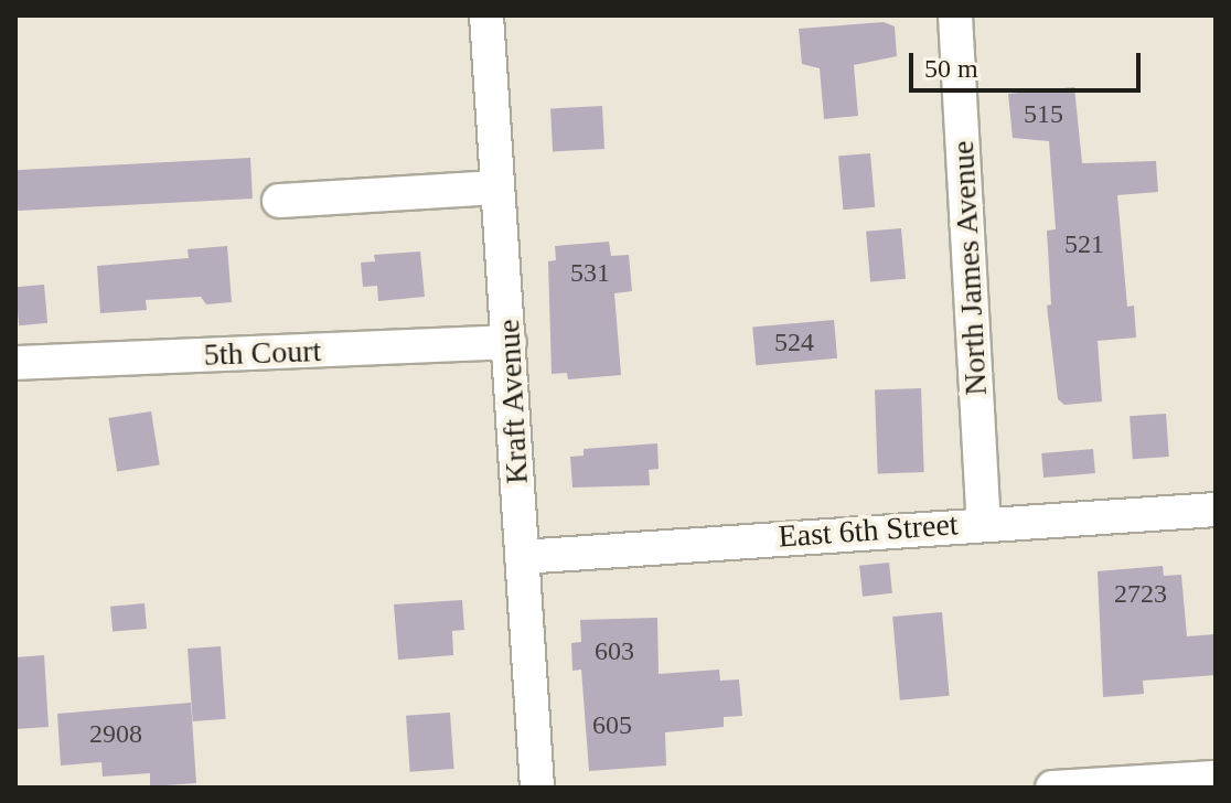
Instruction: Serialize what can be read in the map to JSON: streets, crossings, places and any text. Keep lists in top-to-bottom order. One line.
{"streets":{"street":["North James Avenue","5th Court","Kraft Avenue","East 6th Street"]},"crossings":[["North James Avenue","East 6th Street"],["5th Court","Kraft Avenue"],["Kraft Avenue","East 6th Street"]],"house_numbers":["515","521","531","524","2723","603","605","2908"],"scale_bar":"50 m"}
